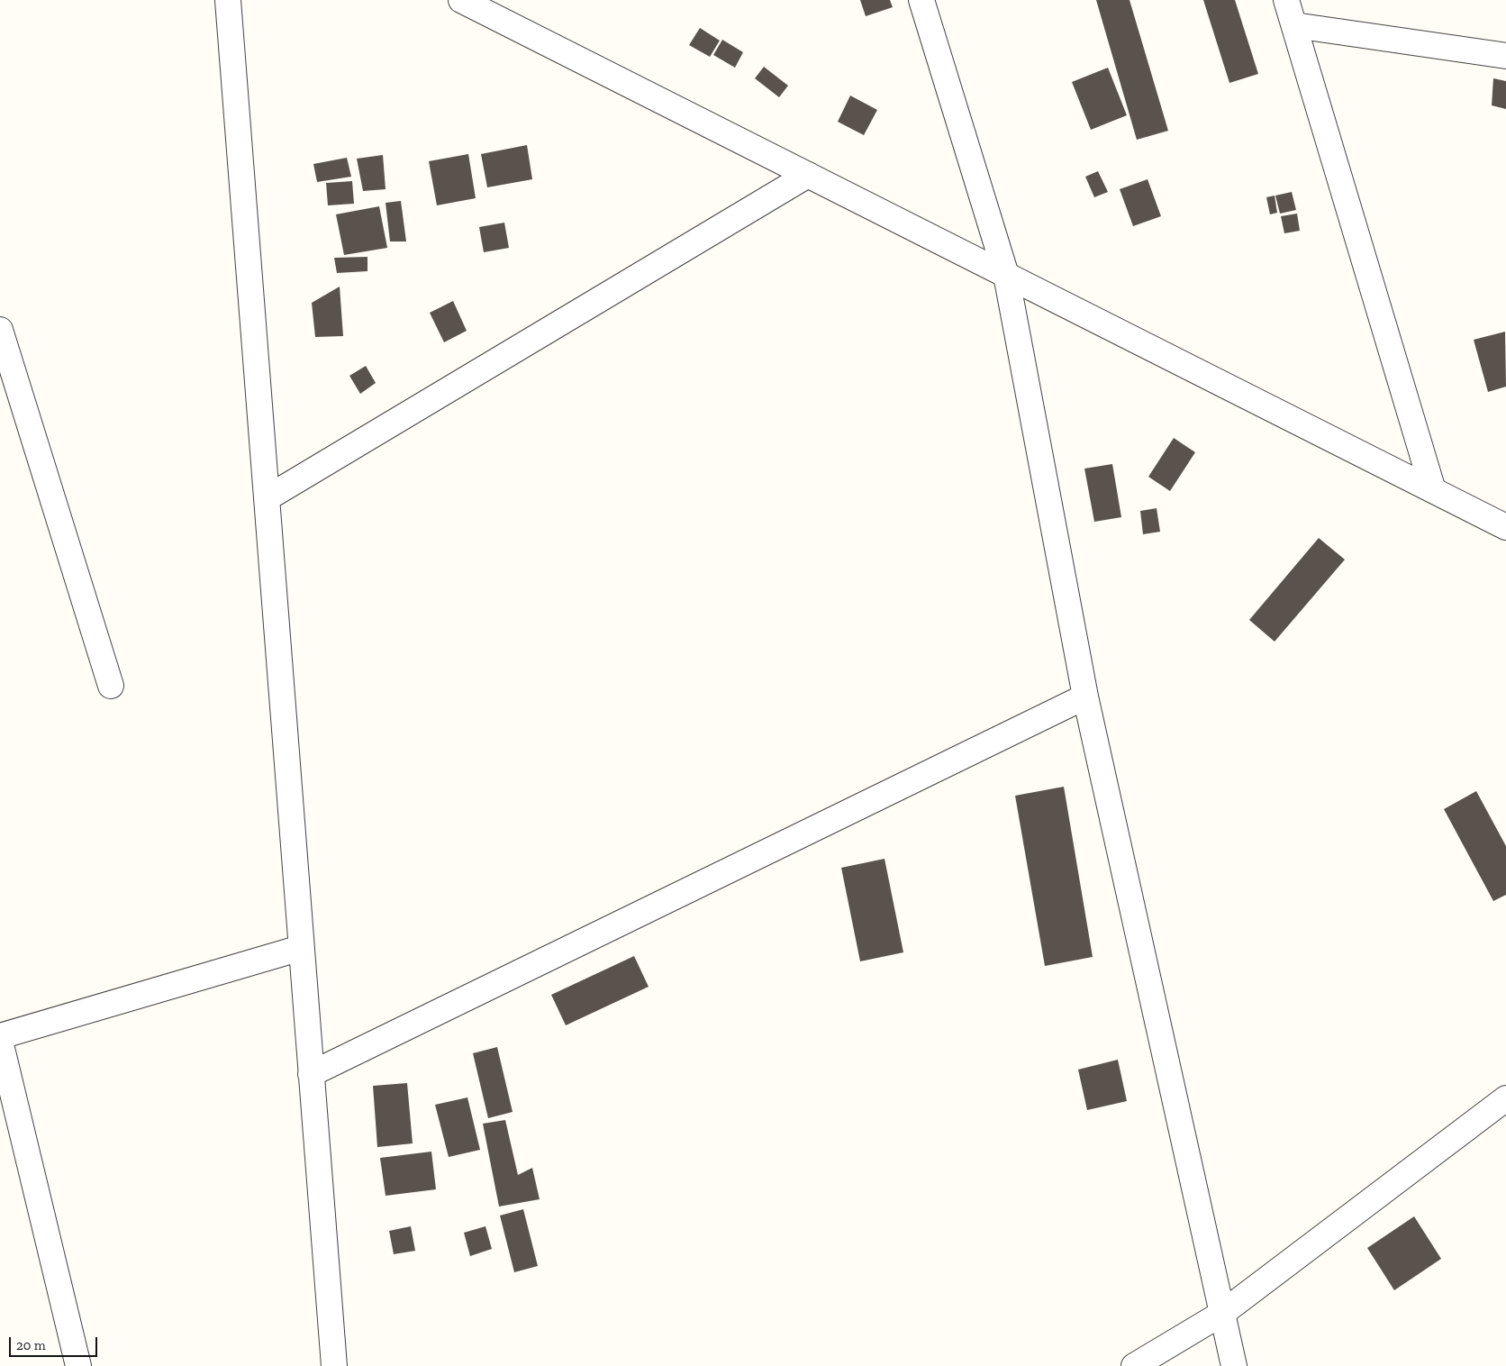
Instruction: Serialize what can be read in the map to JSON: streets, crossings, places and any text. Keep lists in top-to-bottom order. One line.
{"scale_bar":"20 m"}
